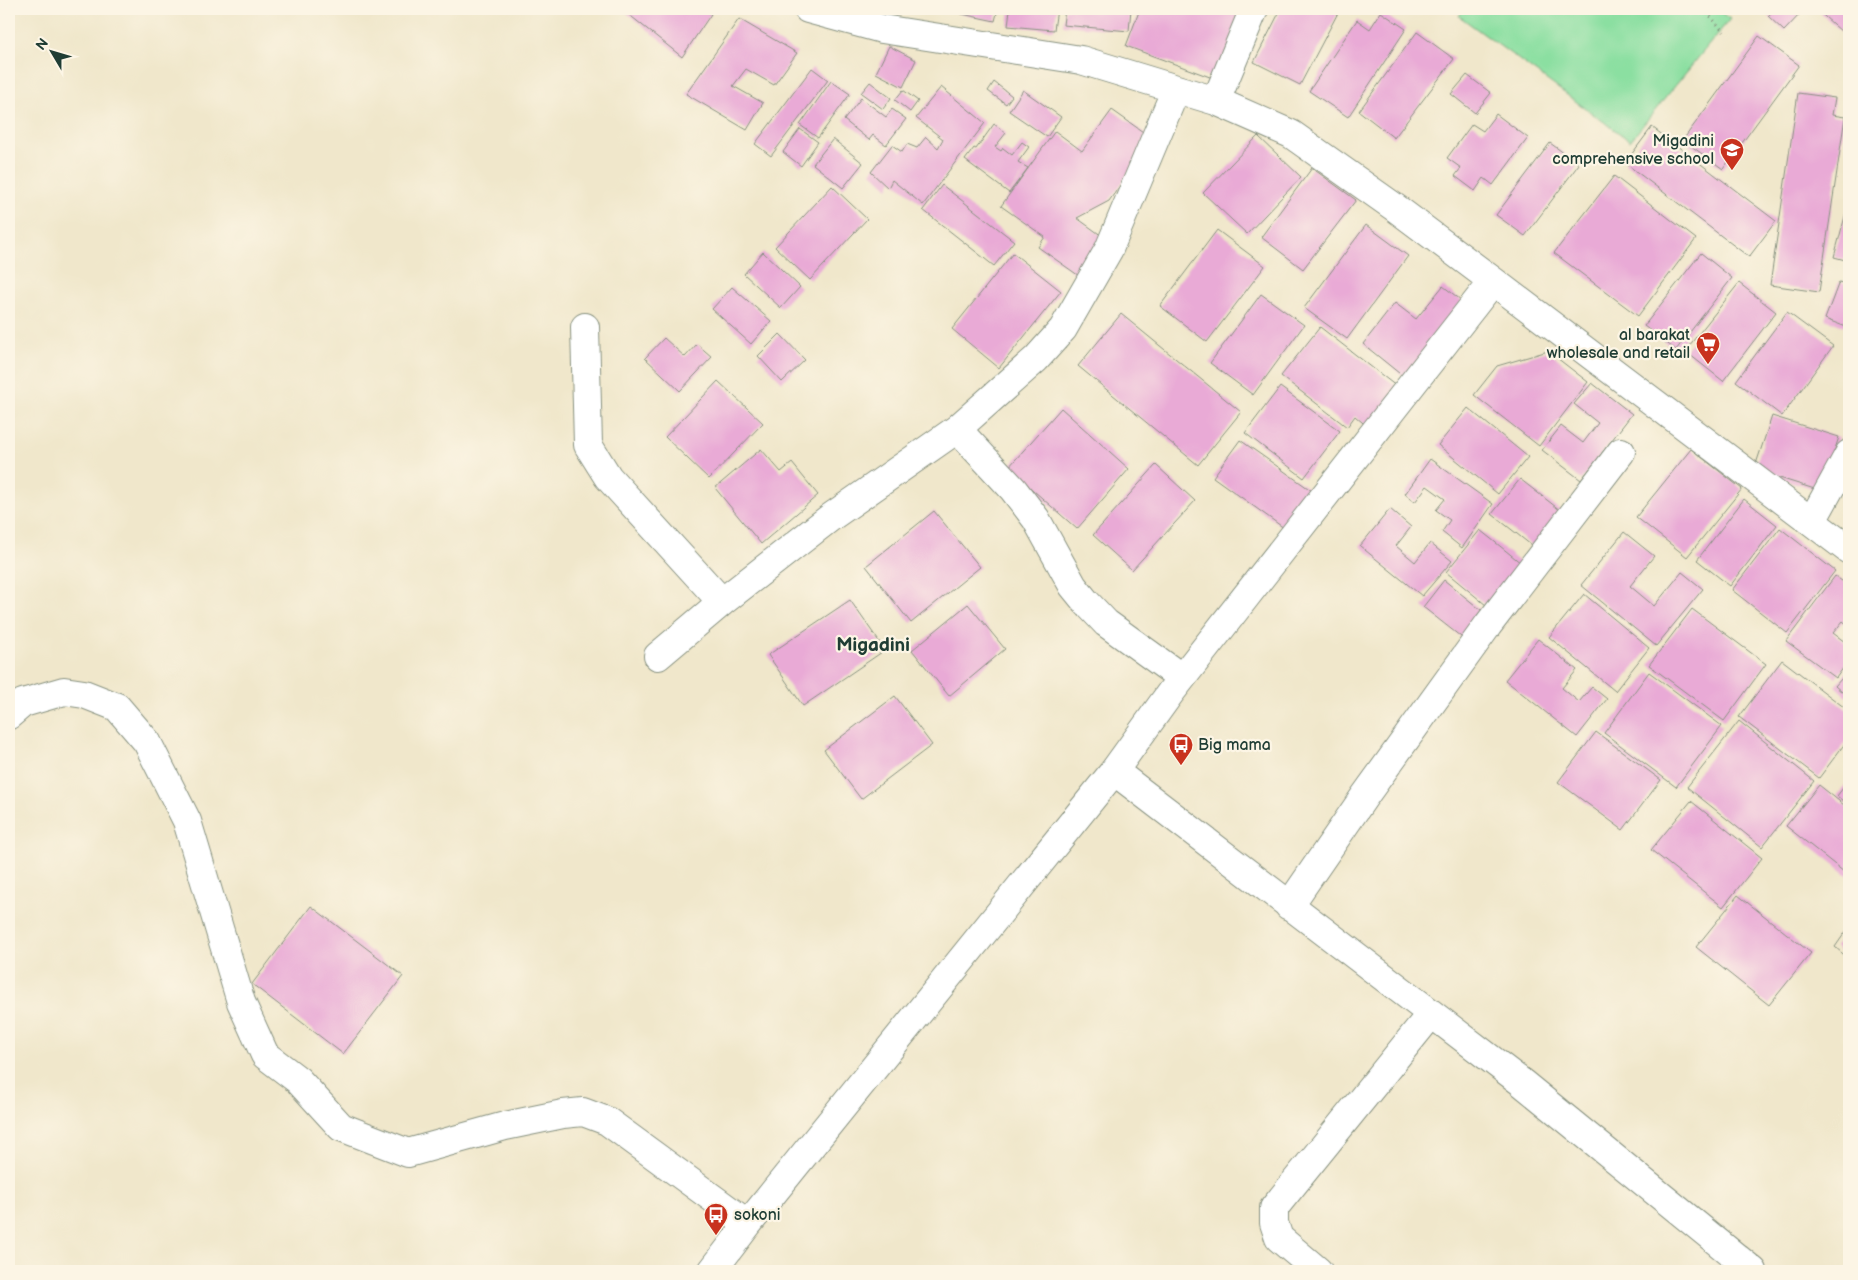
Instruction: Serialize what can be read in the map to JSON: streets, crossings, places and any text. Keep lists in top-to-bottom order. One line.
{"districts":["Migadini"],"places":{"school or university":["Migadini comprehensive school"],"supermarket":["al barakat wholesale and retail"],"bus stop":["Big mama","sokoni"]},"north":"top left"}
